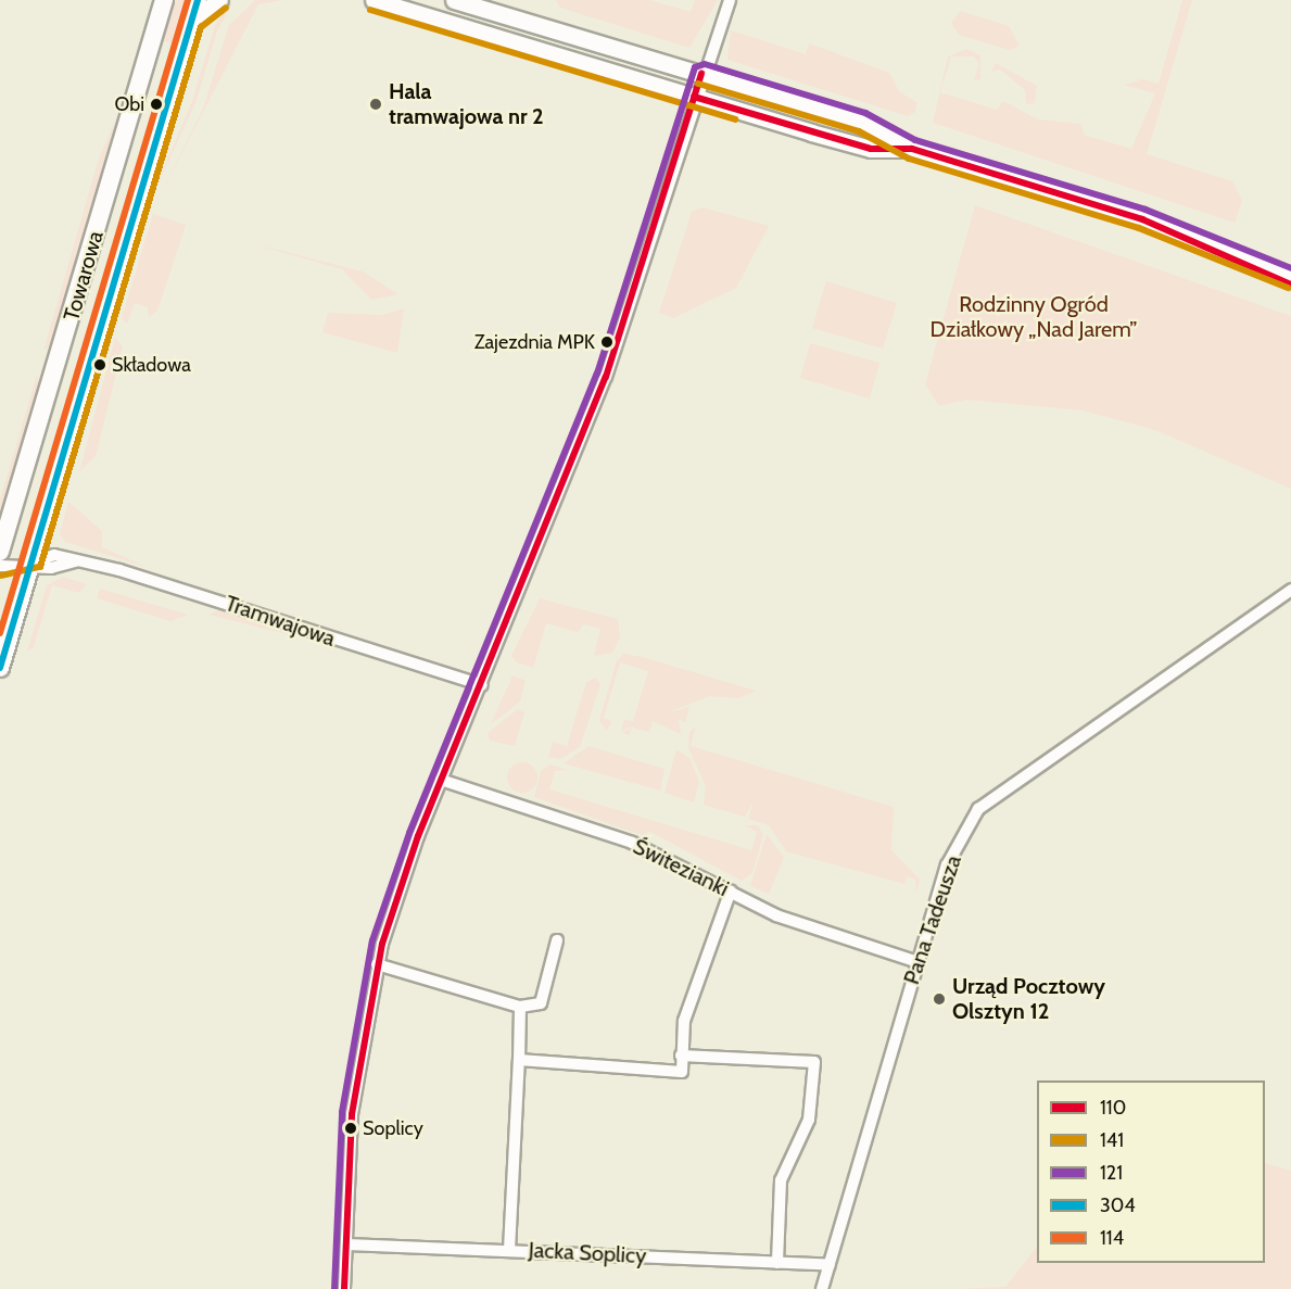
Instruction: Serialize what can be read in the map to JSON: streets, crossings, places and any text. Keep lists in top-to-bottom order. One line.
{"streets":{"main road":["Towarowa"],"street":["Tramwajowa","Świtezianki","Pana Tadeusza","Jacka Soplicy"]},"crossings":[["Towarowa","Tramwajowa"],["Świtezianki","Pana Tadeusza"],["Pana Tadeusza","Jacka Soplicy"]],"parks":["Rodzinny Ogród Działkowy „Nad Jarem”"],"places":["Obi","Hala tramwajowa nr 2","Zajezdnia MPK","Składowa","Urząd Pocztowy Olsztyn 12","Soplicy"],"lines":["transit line 304","transit line 114","transit line 141","transit line 121","transit line 110"],"legend":["110","141","121","304","114"]}
